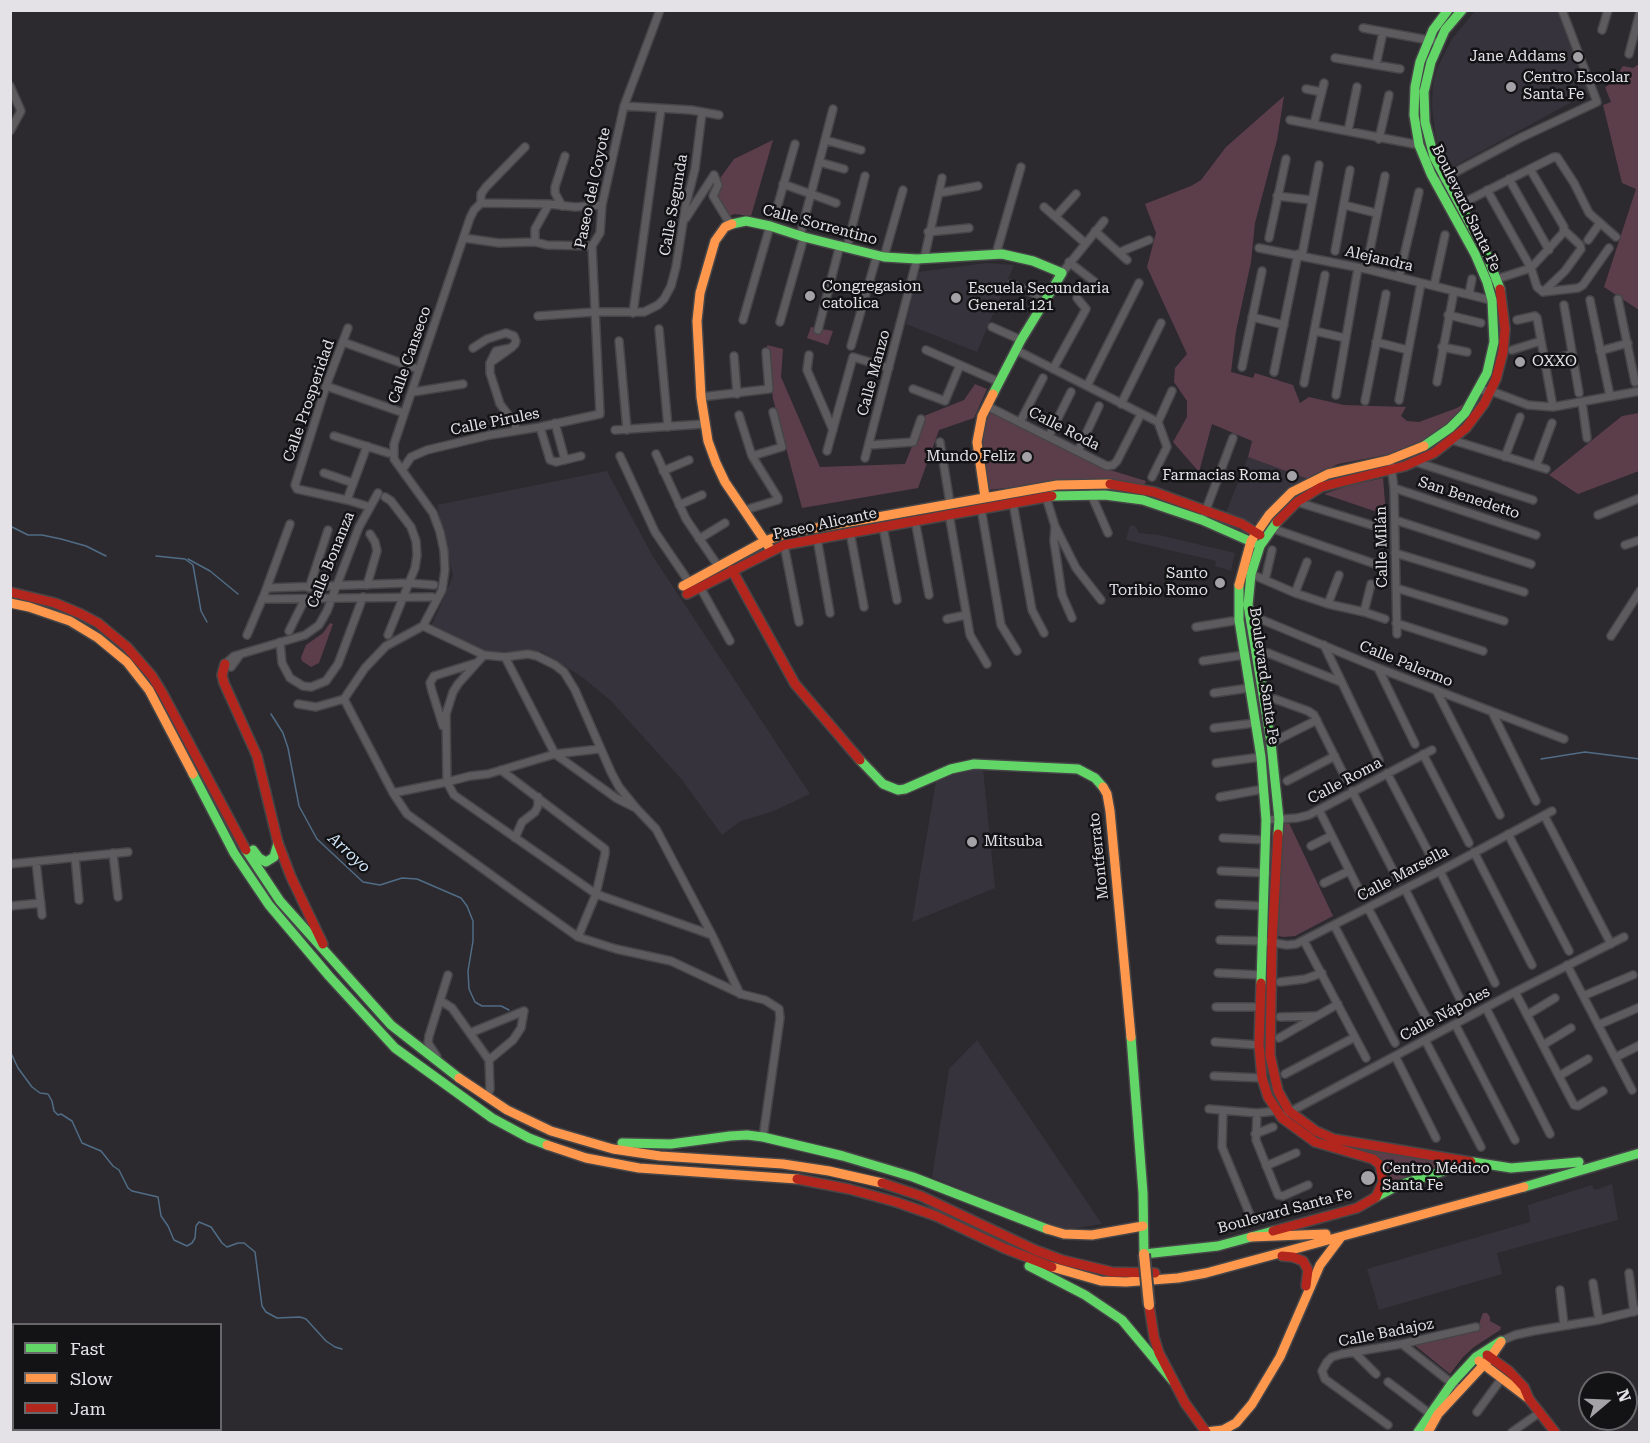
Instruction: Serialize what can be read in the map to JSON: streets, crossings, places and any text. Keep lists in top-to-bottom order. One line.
{"streets":{"main road":["Boulevard Santa Fe","Calle Sorrentino","Paseo Alicante","Calle Bonanza","Montferrato"],"street":["Paseo del Coyote","Calle Segunda","Alejandra","Calle Canseco","Calle Manzo","Calle Prosperidad","Calle Pirules","Calle Roda","San Benedetto","Calle Milán","Calle Palermo","Calle Roma","Calle Marsella","Calle Nápoles","Calle Badajoz"]},"crossings":[["Paseo del Coyote","Calle Pirules"],["Boulevard Santa Fe","Alejandra"],["Boulevard Santa Fe","Paseo Alicante"],["Boulevard Santa Fe","Calle Milán"],["Boulevard Santa Fe","Calle Palermo"],["Boulevard Santa Fe","Calle Roma"],["Boulevard Santa Fe","Montferrato"],["Boulevard Santa Fe","Calle Marsella"],["Boulevard Santa Fe","Calle Nápoles"],["Calle Sorrentino","Calle Manzo"],["Calle Canseco","Calle Pirules"],["San Benedetto","Calle Milán"],["Paseo Alicante","Montferrato"],["Calle Marsella","Calle Nápoles"]],"water":["Arroyo"],"places":["Jane Addams","Centro Escolar Santa Fe","Congregasion catolica","Escuela Secundaria General 121","OXXO","Mundo Feliz","Farmacias Roma","Santo Toribio Romo","Mitsuba","Centro Médico Santa Fe"],"legend":["Fast","Slow","Jam"],"north":"right"}
